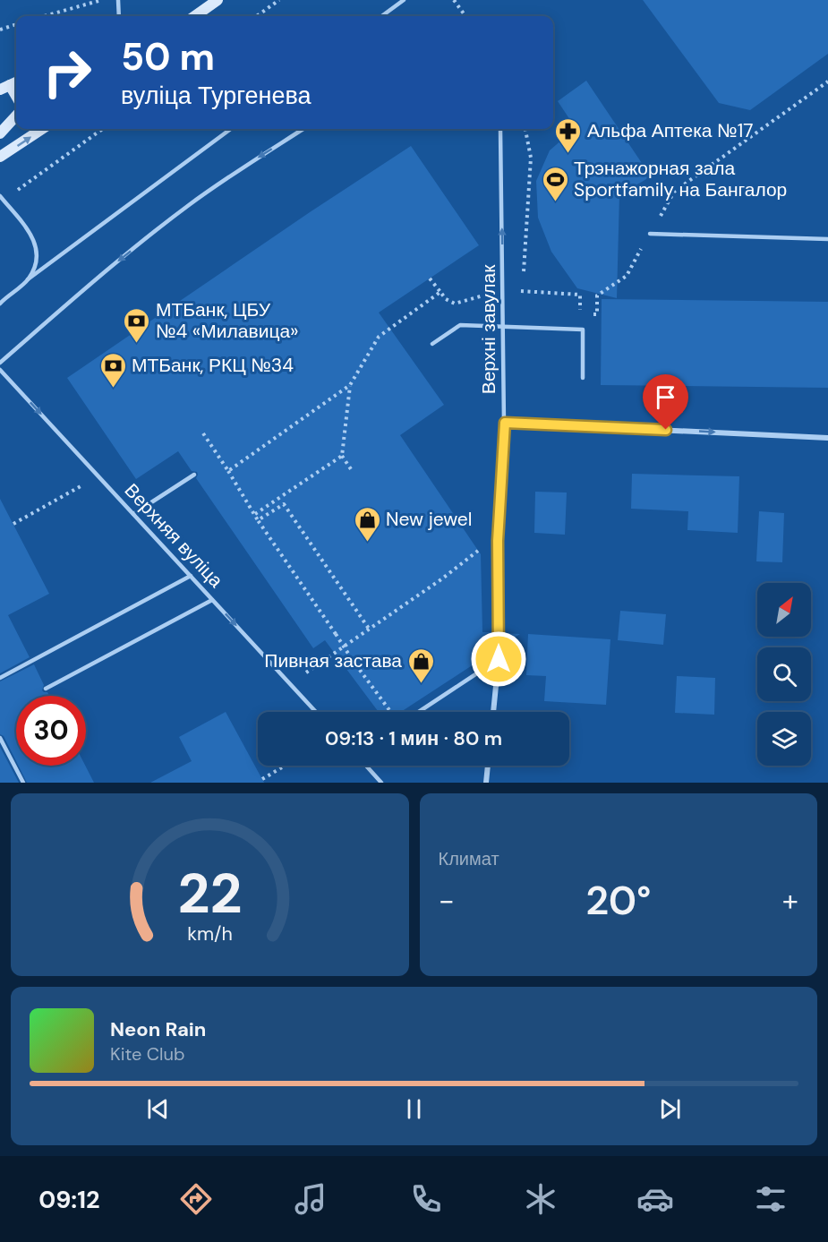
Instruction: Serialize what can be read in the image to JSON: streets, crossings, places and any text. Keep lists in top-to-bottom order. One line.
{"streets":{"street":["Верхні завулак"],"lane":["Верхняя вуліца"]},"one_way":["Верхняя вуліца"],"places":{"pharmacy":["Альфа Аптека №17"],"sports":["Трэнажорная зала Sportfamily на Бангалор"],"bank":["МТБанк, ЦБУ №4 «Милавица»","МТБанк, РКЦ №34"],"shop":["New jewel","Пивная застава"]},"north":"top right","page":{"turn":["50 m","вуліца Тургенева"],"limit":"30","trip":"09:13 · 1 мин · 80 m","tile":"Климат","heat":["−","20°","+"],"song":["Neon Rain","Kite Club"],"tabs":"09:12","gauge":["22","km/h"]}}
